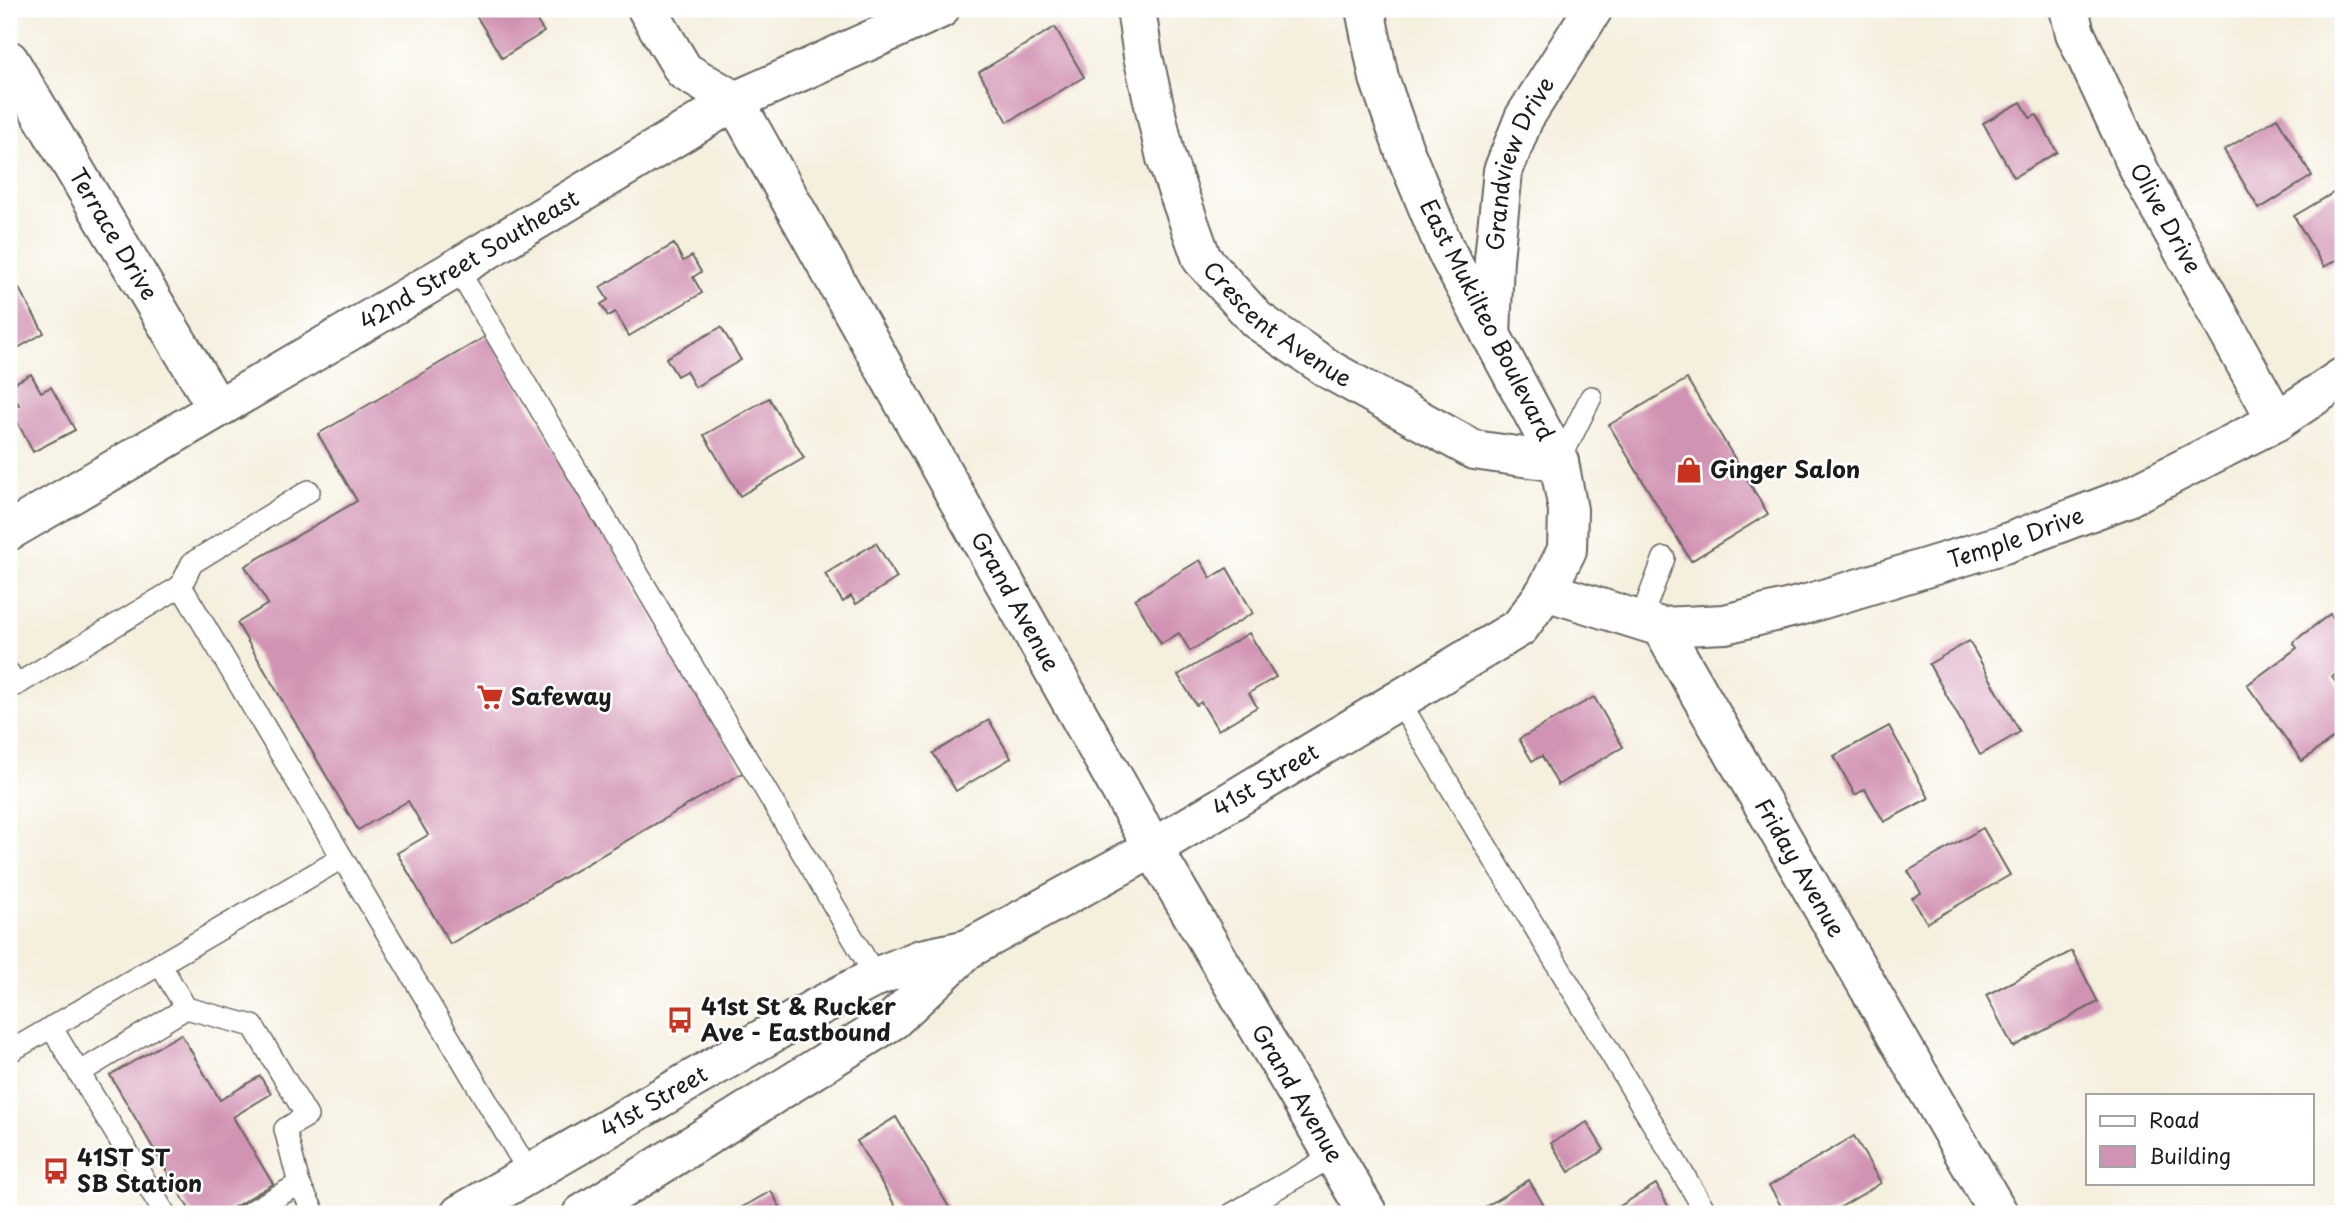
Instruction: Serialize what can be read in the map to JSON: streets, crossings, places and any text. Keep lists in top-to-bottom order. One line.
{"streets":{"street":["Grandview Drive","Olive Drive","Terrace Drive","42nd Street Southeast","East Mukilteo Boulevard","Crescent Avenue","Temple Drive","Grand Avenue","41st Street","Friday Avenue"]},"crossings":[["Grandview Drive","East Mukilteo Boulevard"],["Olive Drive","Temple Drive"],["Terrace Drive","42nd Street Southeast"],["42nd Street Southeast","Grand Avenue"],["East Mukilteo Boulevard","Crescent Avenue"],["East Mukilteo Boulevard","41st Street"],["Temple Drive","Friday Avenue"],["Grand Avenue","41st Street"]],"places":{"shop":["Ginger Salon"],"supermarket":["Safeway"],"bus stop":["41st St & Rucker Ave - Eastbound","41ST ST SB Station"]},"legend":["Road","Building"]}
